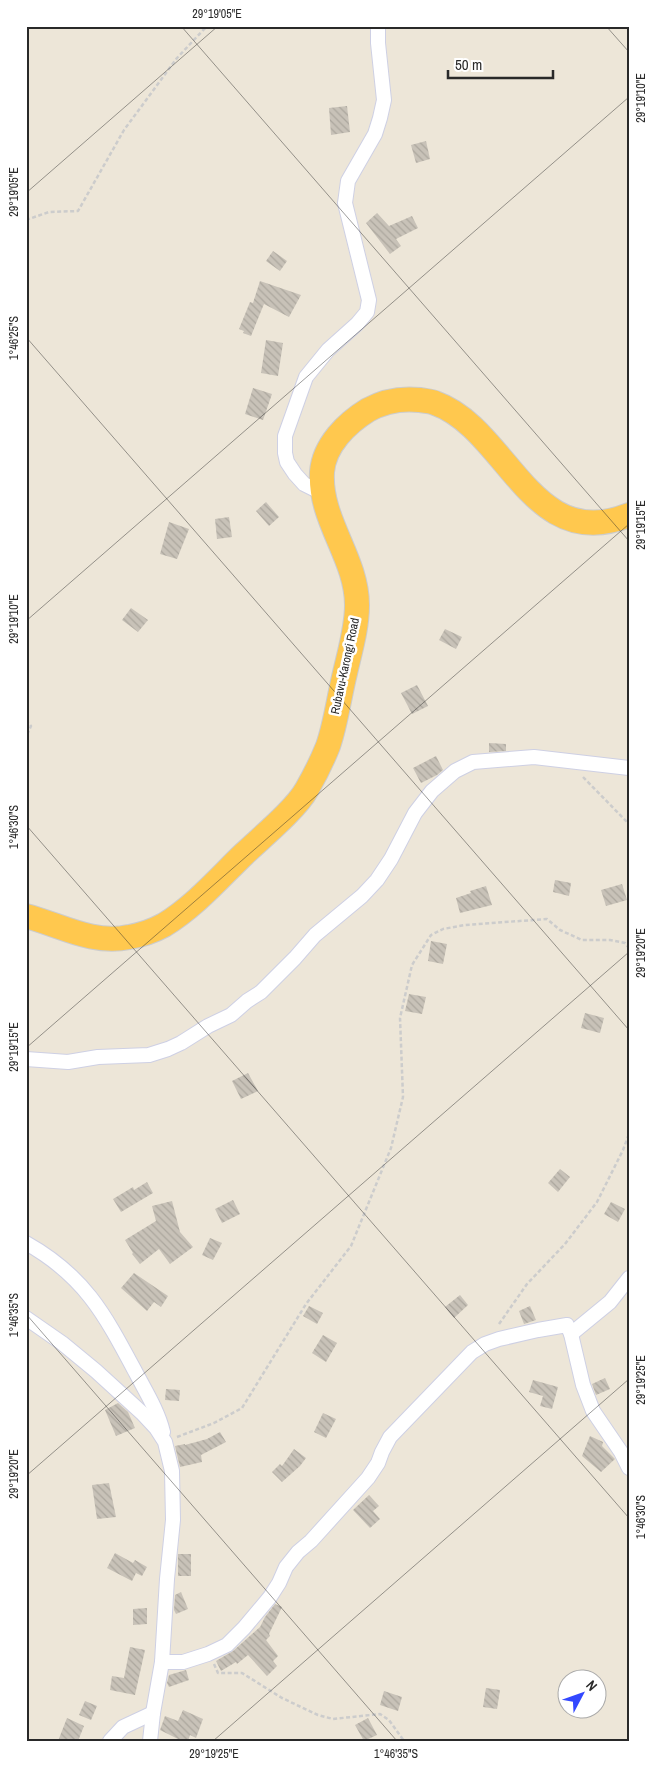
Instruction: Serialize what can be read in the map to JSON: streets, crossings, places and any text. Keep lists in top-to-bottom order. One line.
{"streets":{"highway":["Rubavu-Karongi Road"]},"scale_bar":"50 m","north":"top right","coordinates":["29°19'05\"E","29°19'10\"E","1°46'25\"S","29°19'15\"E","1°46'30\"S","29°19'20\"E","1°46'35\"S","29°19'25\"E"]}
